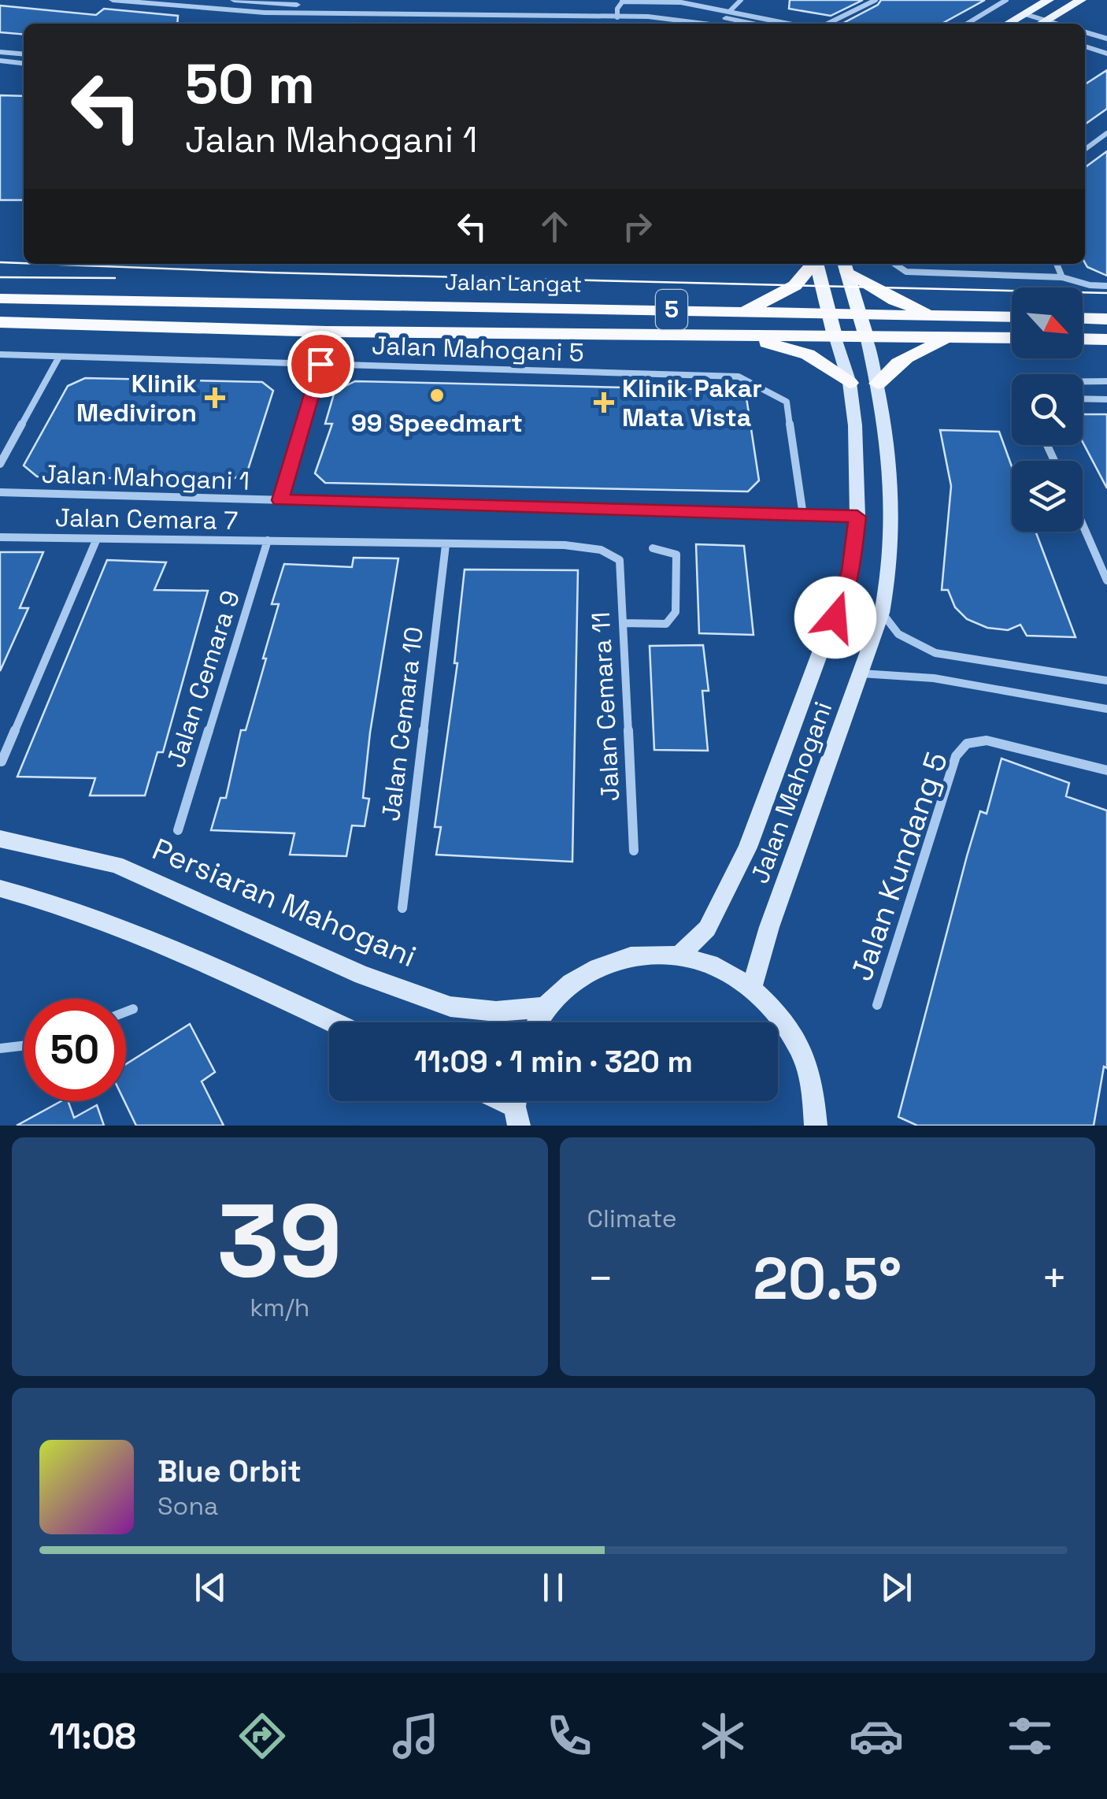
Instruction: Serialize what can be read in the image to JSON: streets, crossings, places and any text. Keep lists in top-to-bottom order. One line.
{"streets":{"highway":["Jalan Langat","5"],"main road":["Jalan Mahogani","Persiaran Mahogani"],"street":["Jalan Mahogani 5","Jalan Mahogani 1","Jalan Cemara 7","Jalan Cemara 9","Jalan Cemara 11","Jalan Cemara 10","Jalan Kundang 5"]},"crossings":[["Jalan Langat","Jalan Mahogani"],["Jalan Mahogani 5","Jalan Mahogani 1"],["Jalan Mahogani 1","Jalan Mahogani"],["Jalan Cemara 7","Jalan Cemara 9"],["Jalan Cemara 7","Jalan Cemara 11"],["Jalan Cemara 7","Jalan Cemara 10"]],"places":{"other":["99 Speedmart"],"health":["Klinik Mediviron","Klinik Pakar Mata Vista"]},"north":"bottom right","page":{"turn":["50 m","Jalan Mahogani 1"],"limit":"50","trip":"11:09 · 1 min · 320 m","tile":[["39","km/h"],"Climate"],"heat":["−","20.5°","+"],"song":["Blue Orbit","Sona"],"tabs":"11:08"}}
